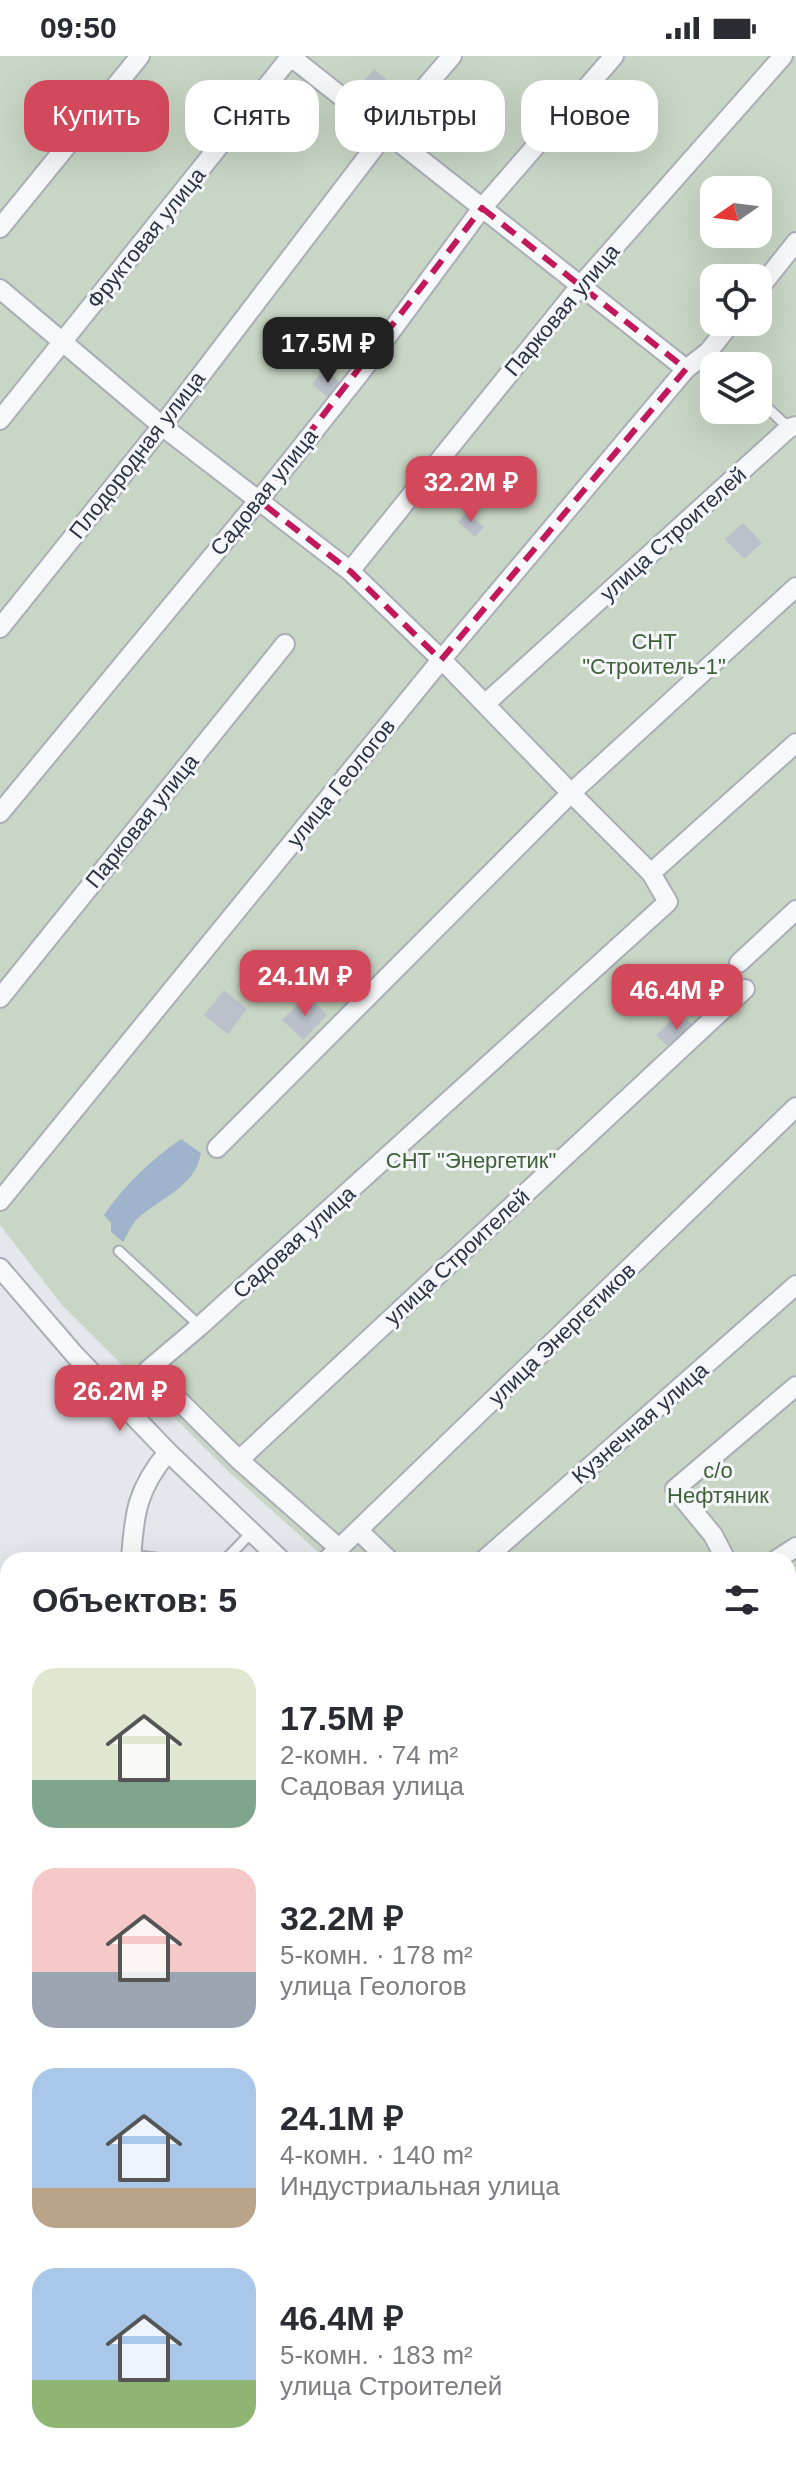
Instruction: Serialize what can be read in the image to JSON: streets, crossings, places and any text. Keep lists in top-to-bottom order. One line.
{"streets":{"street":["Фруктовая улица","Парковая улица","Плодородная улица","Садовая улица","улица Строителей","улица Геологов","улица Энергетиков","Кузнечная улица"]},"crossings":[["Садовая улица","улица Строителей"]],"parks":["СНТ \"Строитель-1\"","СНТ \"Энергетик\"","с/о Нефтяник"],"north":"left","page":{"status":"09:50","chip":["Купить","Снять","Фильтры","Новое"],"price":["17.5M ₽","32.2M ₽","24.1M ₽","46.4M ₽","26.2M ₽"],"heading":"Объектов: 5","list":[{"name":"17.5M ₽","note":"2-комн. · 74 m² · Садовая улица"},{"name":"32.2M ₽","note":"5-комн. · 178 m² · улица Геологов"},{"name":"24.1M ₽","note":"4-комн. · 140 m² · Индустриальная улица"},{"name":"46.4M ₽","note":"5-комн. · 183 m² · улица Строителей"}]}}
